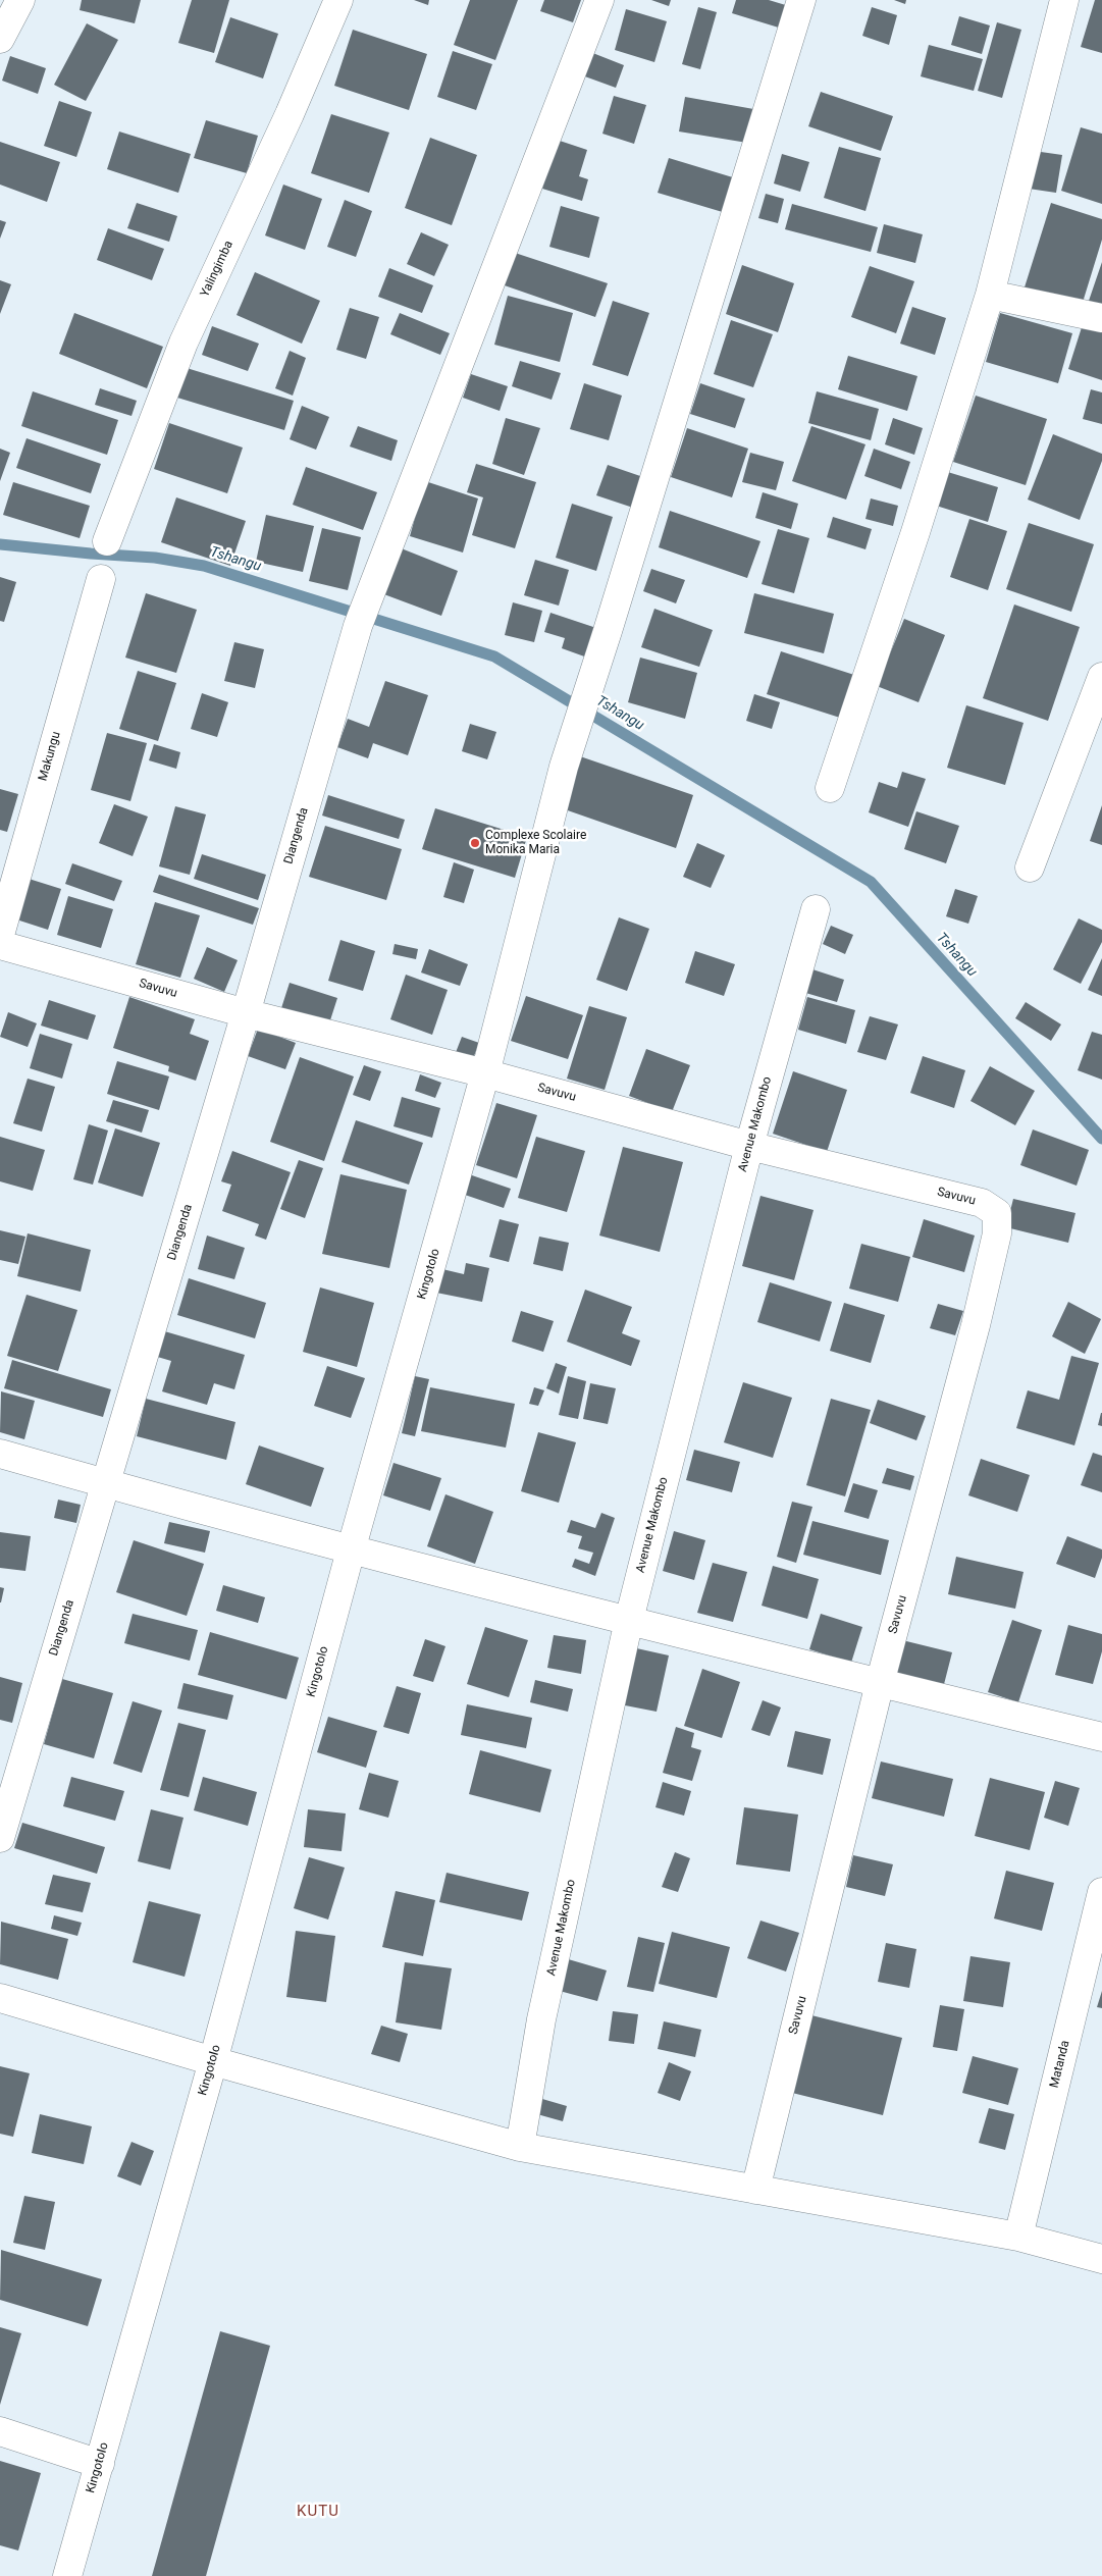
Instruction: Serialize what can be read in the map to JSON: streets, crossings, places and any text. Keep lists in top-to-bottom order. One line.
{"streets":{"street":["Yalingimba","Makungu","Diangenda","Savuvu","Avenue Makombo","Kingotolo","Matanda"]},"crossings":[["Diangenda","Savuvu"],["Savuvu","Avenue Makombo"],["Savuvu","Kingotolo"]],"districts":["KUTU"],"water":["Tshangu"],"places":["Complexe Scolaire Monika Maria"]}
